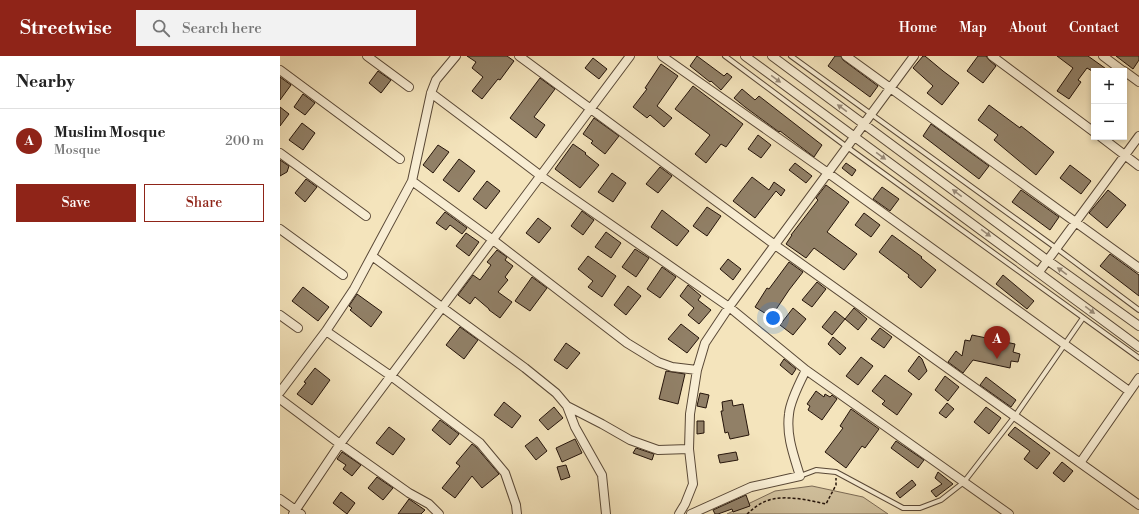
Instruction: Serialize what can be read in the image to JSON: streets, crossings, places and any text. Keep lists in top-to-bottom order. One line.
{"page":{"header":"Streetwise","search":"Search here","nav":["Home","Map","About","Contact"],"heading":"Nearby","map_buttons":["+","−"],"list":[{"mark":"A","name":"Muslim Mosque","note":"Mosque","value":"200 m"}],"buttons":["Save","Share"],"pins":"A"}}
